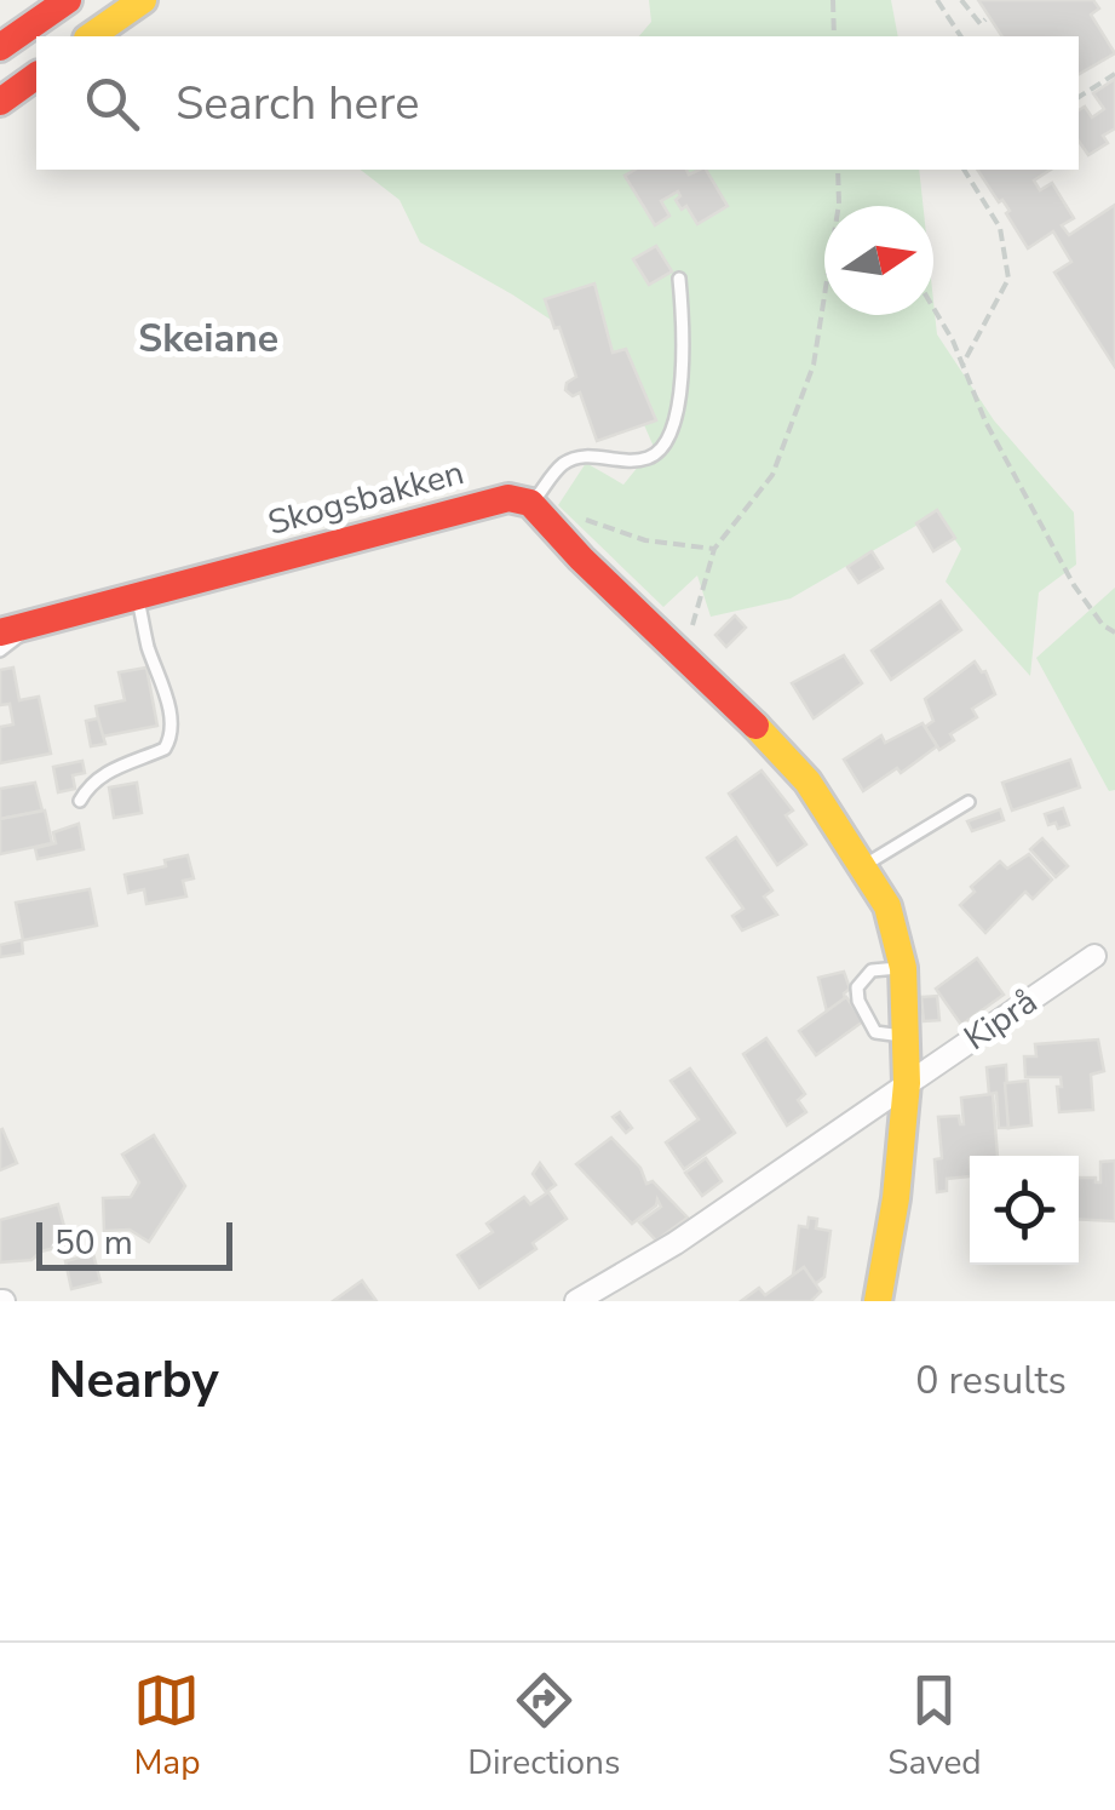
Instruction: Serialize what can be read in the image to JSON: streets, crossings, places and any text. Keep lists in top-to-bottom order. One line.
{"streets":{"main road":["Skogsbakken"],"street":["Kiprå"]},"districts":["Skeiane"],"scale_bar":"50 m","north":"right","page":{"search":"Search here","scale":"50 m","heading":["Nearby","0 results"],"nav":["Map","Directions","Saved"]}}
